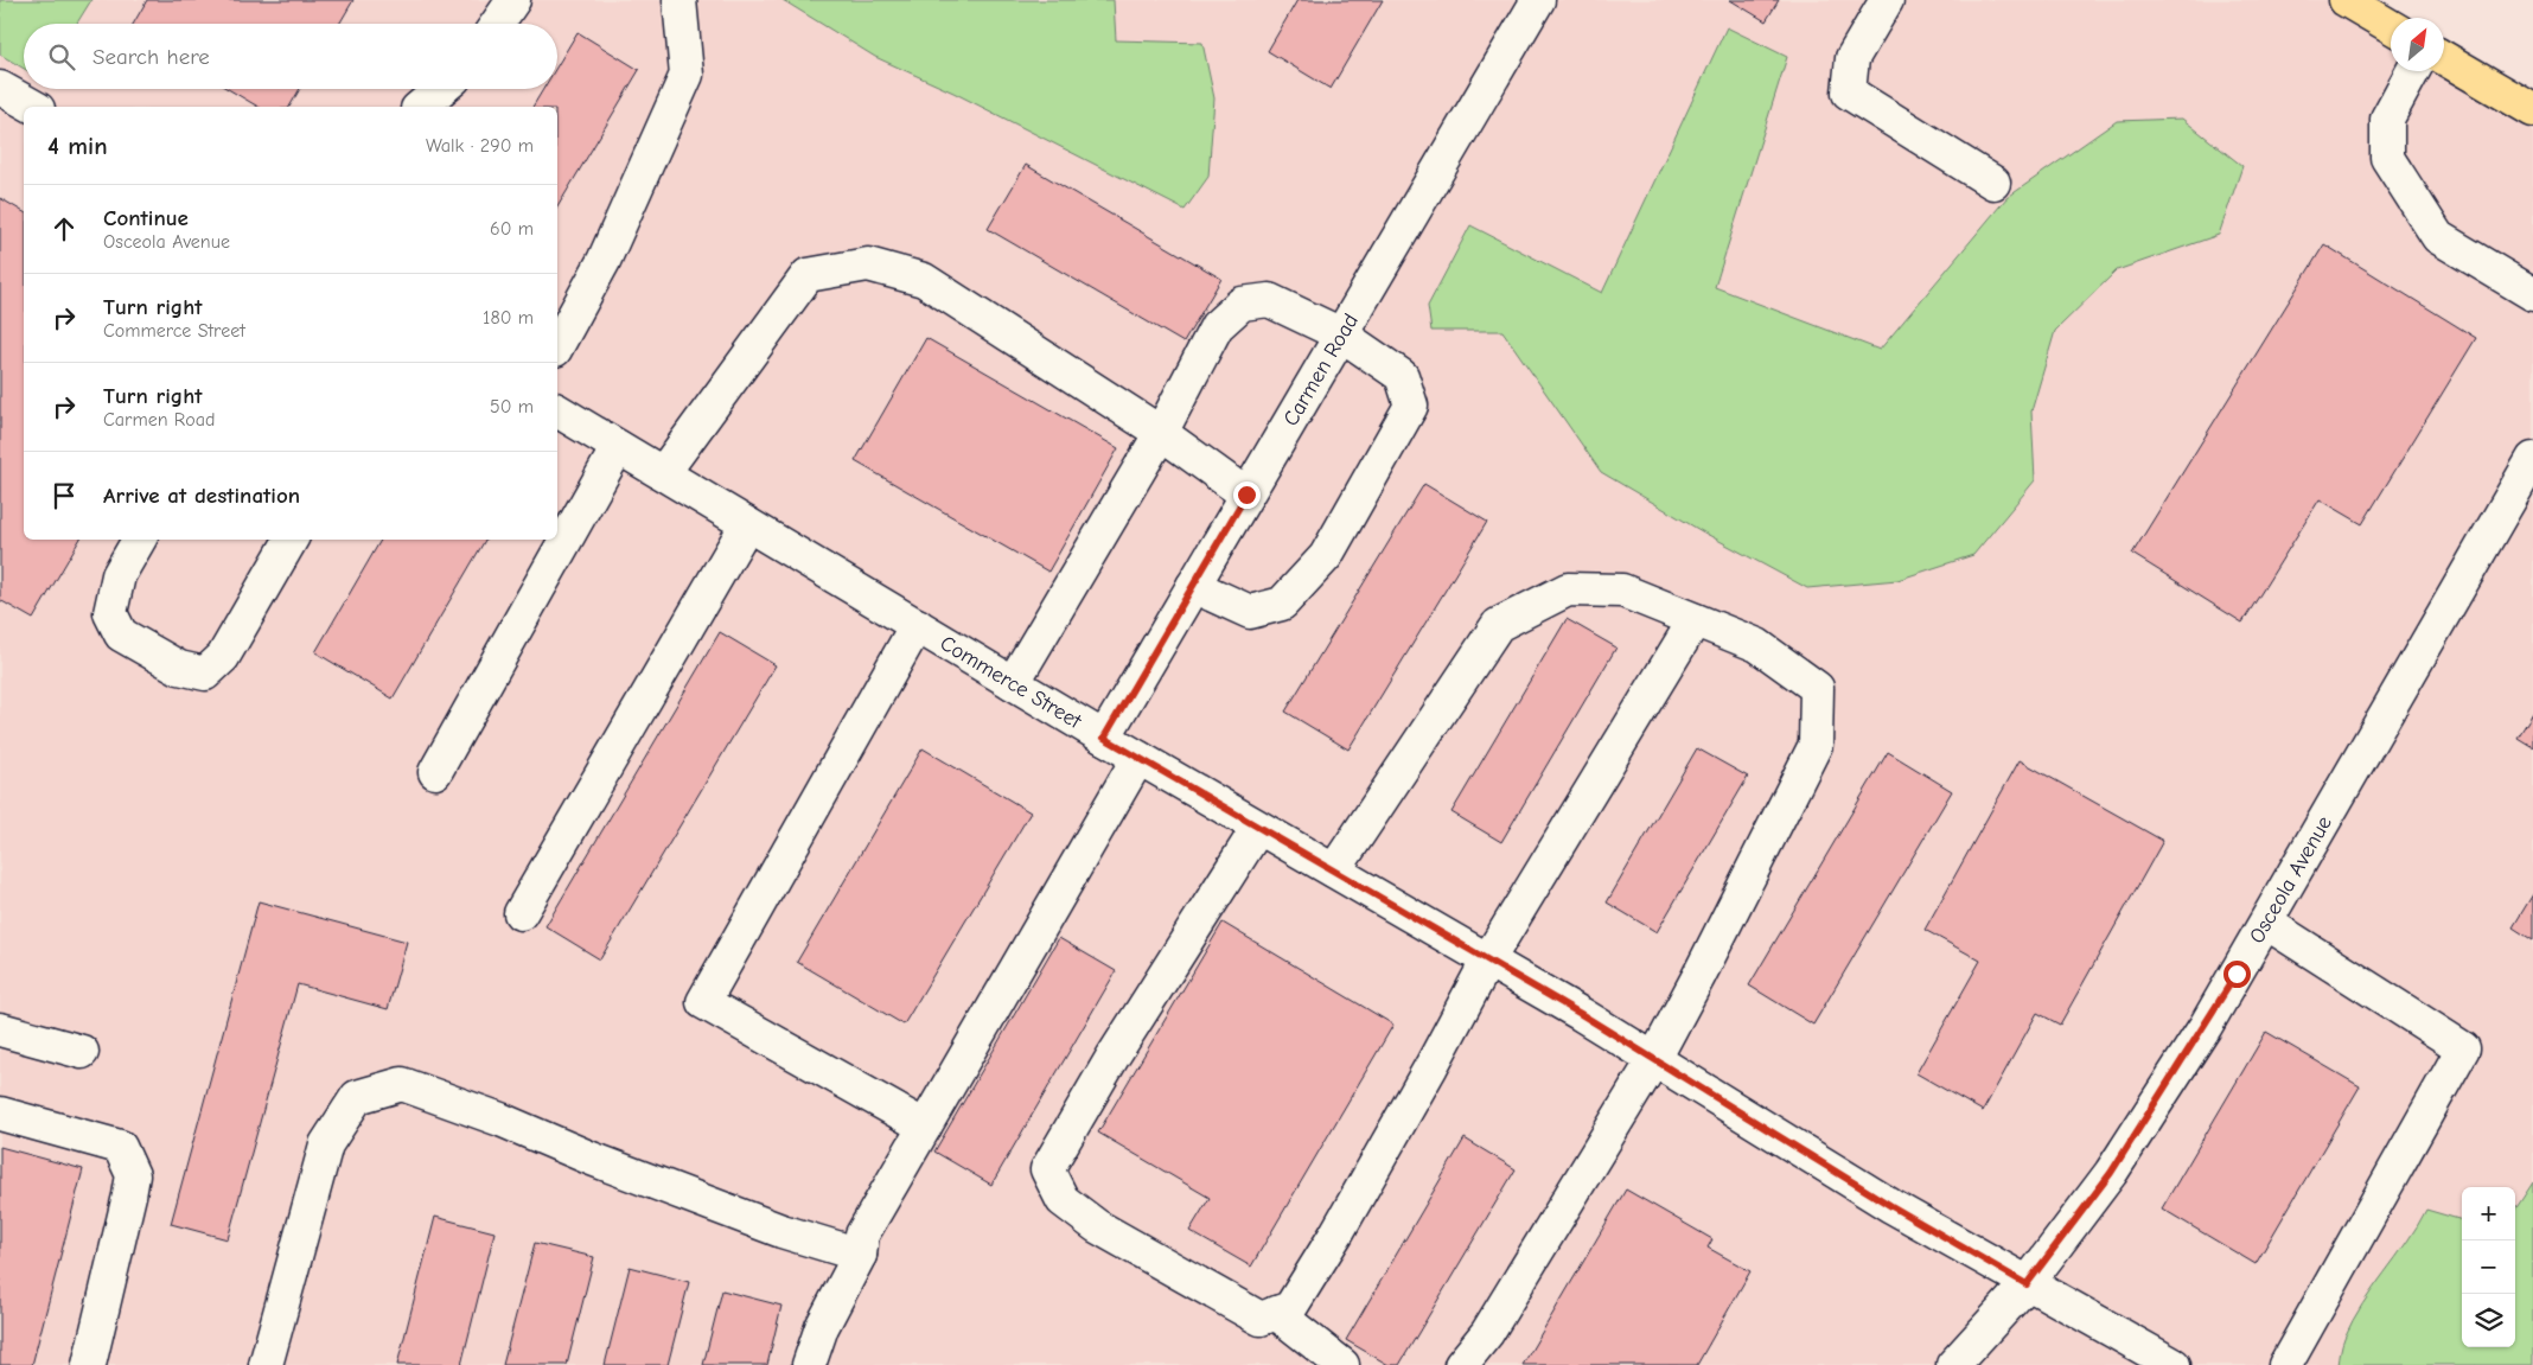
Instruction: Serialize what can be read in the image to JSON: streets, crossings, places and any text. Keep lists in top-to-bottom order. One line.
{"streets":{"street":["Carmen Road","Commerce Street","Osceola Avenue"]},"crossings":[["Carmen Road","Commerce Street"],["Commerce Street","Osceola Avenue"]],"north":"top right","page":{"search":"Search here","heading":["4 min","Walk · 290 m"],"list":[["Continue","Osceola Avenue","60 m"],["Turn right","Commerce Street","180 m"],["Turn right","Carmen Road","50 m"],"Arrive at destination"],"map_buttons":["+","−"]}}
